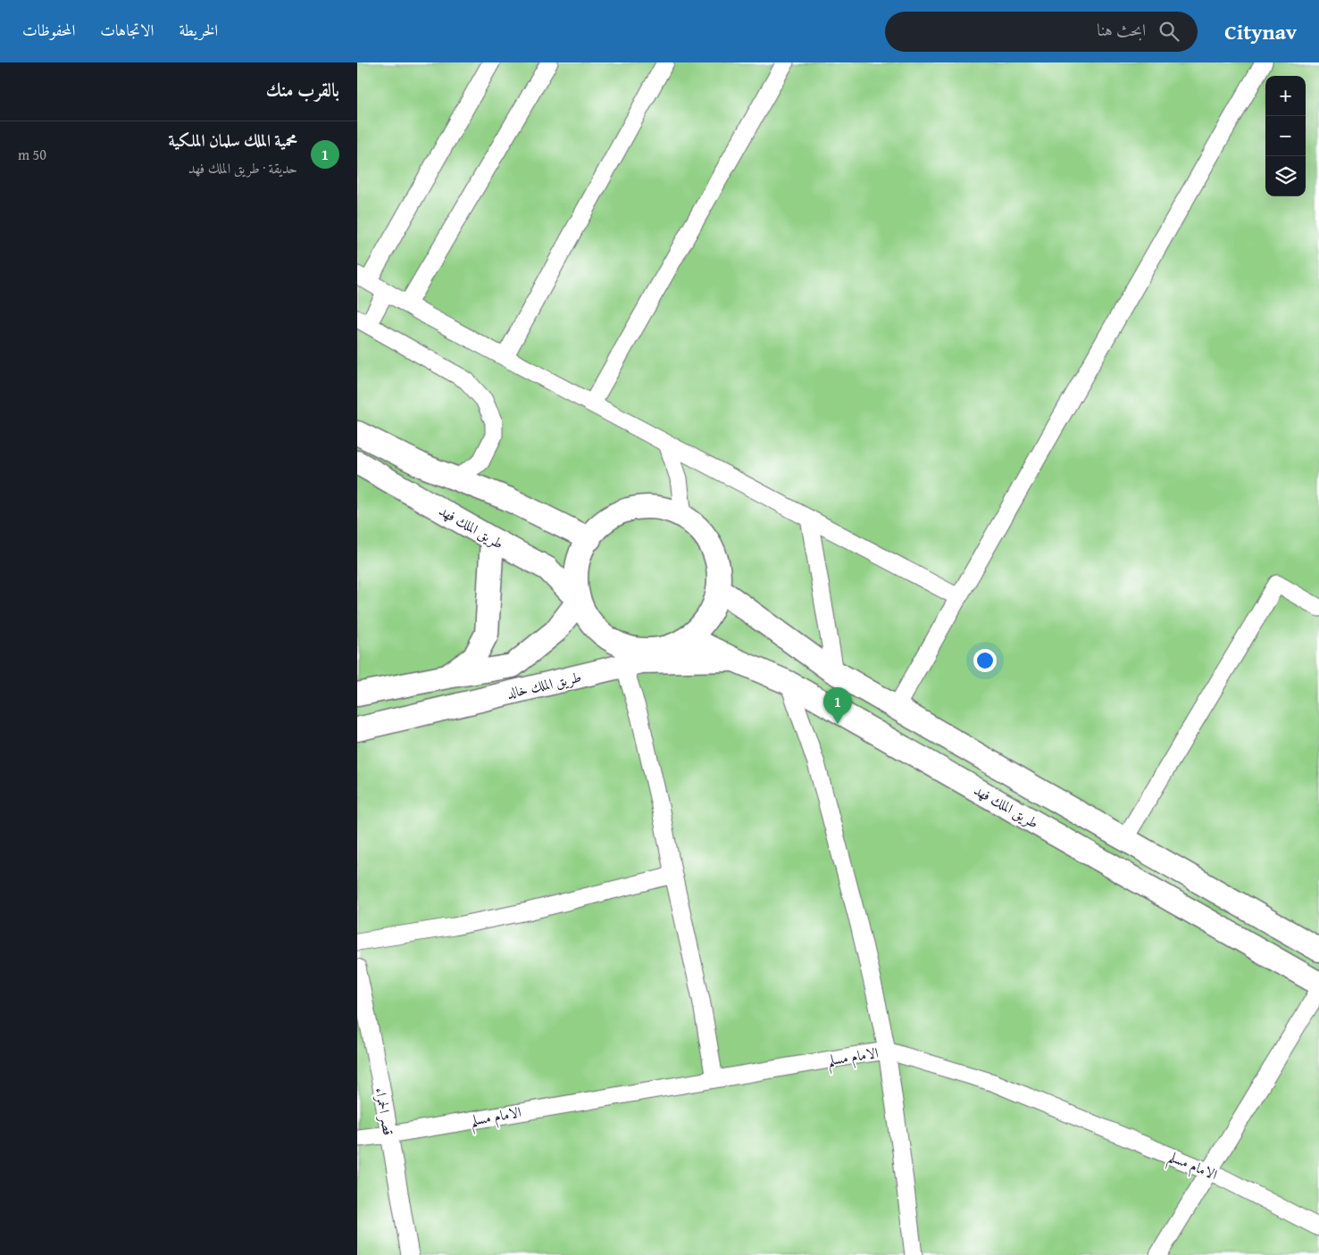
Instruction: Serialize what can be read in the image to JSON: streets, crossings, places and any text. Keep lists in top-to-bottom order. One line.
{"streets":{"street":["طريق الملك فهد","طريق الملك خالد","الامام مسلم","قصر الحمراء"]},"crossings":[["طريق الملك فهد","طريق الملك خالد"],["الامام مسلم","قصر الحمراء"]],"page":{"header":"Citynav","search":"ابحث هنا","nav":["الخريطة","الاتجاهات","المحفوظات"],"heading":"بالقرب منك","map_buttons":["+","−"],"list":[{"mark":"1","name":"محمية الملك سلمان الملكية","note":"حديقة · طريق الملك فهد","value":"50 m"}],"pins":"1"}}
